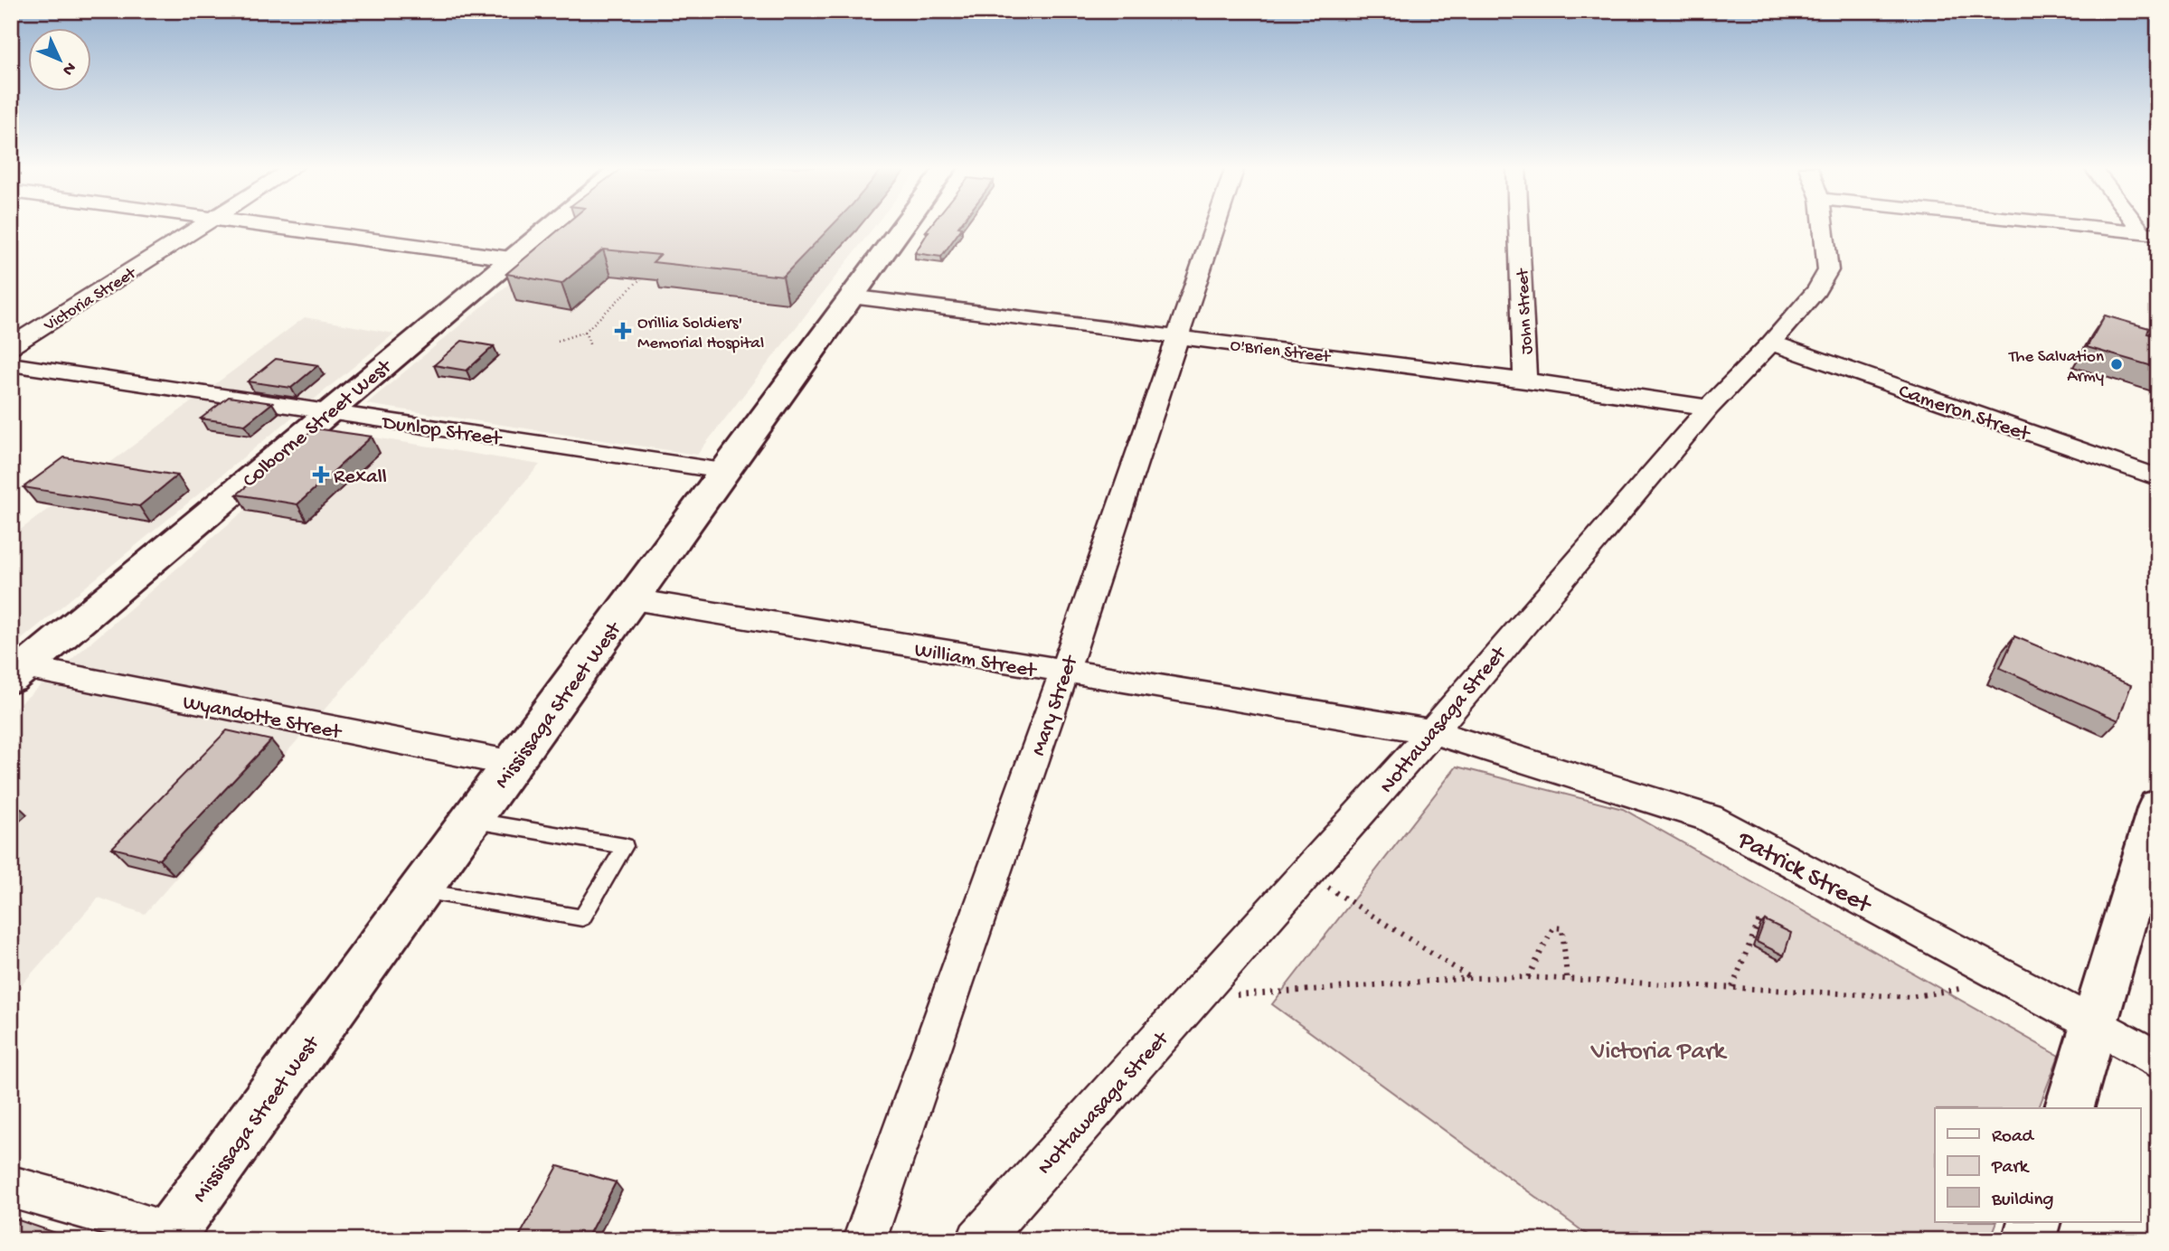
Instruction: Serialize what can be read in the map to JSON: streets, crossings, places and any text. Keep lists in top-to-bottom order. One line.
{"streets":{"street":["Victoria Street","John Street","O'Brien Street","Cameron Street","Colborne Street West","Dunlop Street","William Street","Mississaga Street West","Mary Street","Wyandotte Street","Nottawasaga Street","Patrick Street"]},"crossings":[["John Street","O'Brien Street"],["O'Brien Street","Mississaga Street West"],["O'Brien Street","Mary Street"],["O'Brien Street","Nottawasaga Street"],["Cameron Street","Nottawasaga Street"],["Colborne Street West","Dunlop Street"],["Colborne Street West","Wyandotte Street"],["Dunlop Street","Mississaga Street West"],["William Street","Mississaga Street West"],["William Street","Mary Street"],["William Street","Nottawasaga Street"],["William Street","Patrick Street"],["Mississaga Street West","Wyandotte Street"],["Nottawasaga Street","Patrick Street"]],"parks":["Victoria Park"],"places":{"health":["Orillia Soldiers' Memorial Hospital","Rexall"],"other":["The Salvation Army"]},"legend":["Road","Park","Building"],"north":"bottom right"}
